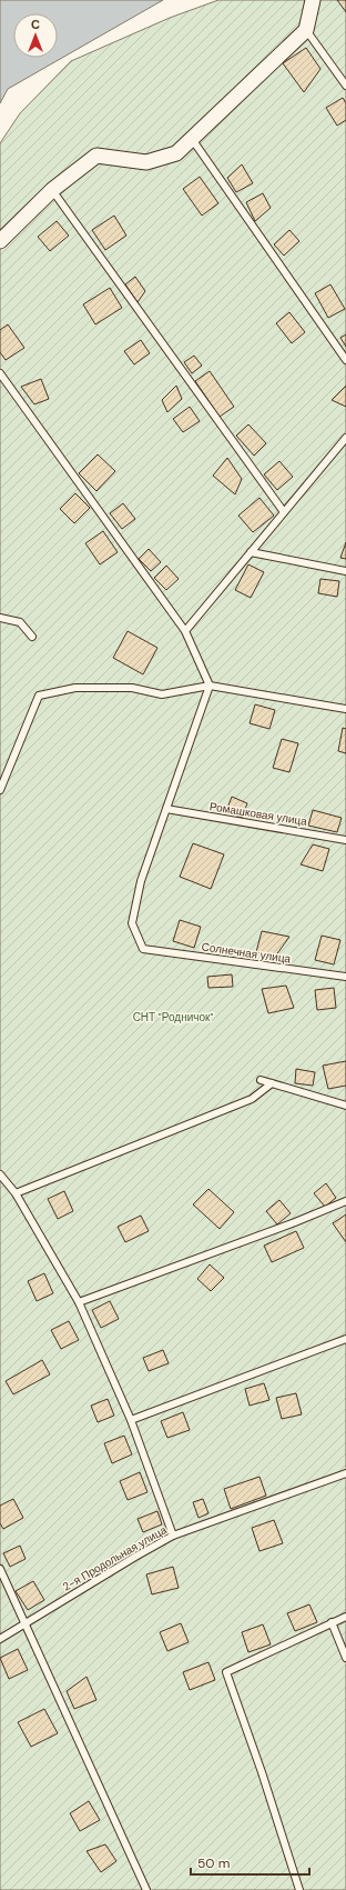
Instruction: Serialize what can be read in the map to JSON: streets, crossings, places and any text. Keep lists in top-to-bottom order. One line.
{"streets":{"lane":["Ромашковая улица","Солнечная улица","2-я Продольная улица"]},"crossings":[["Ромашковая улица","Солнечная улица"]],"parks":["СНТ \"Родничок\""],"scale_bar":"50 m","north":"top"}
